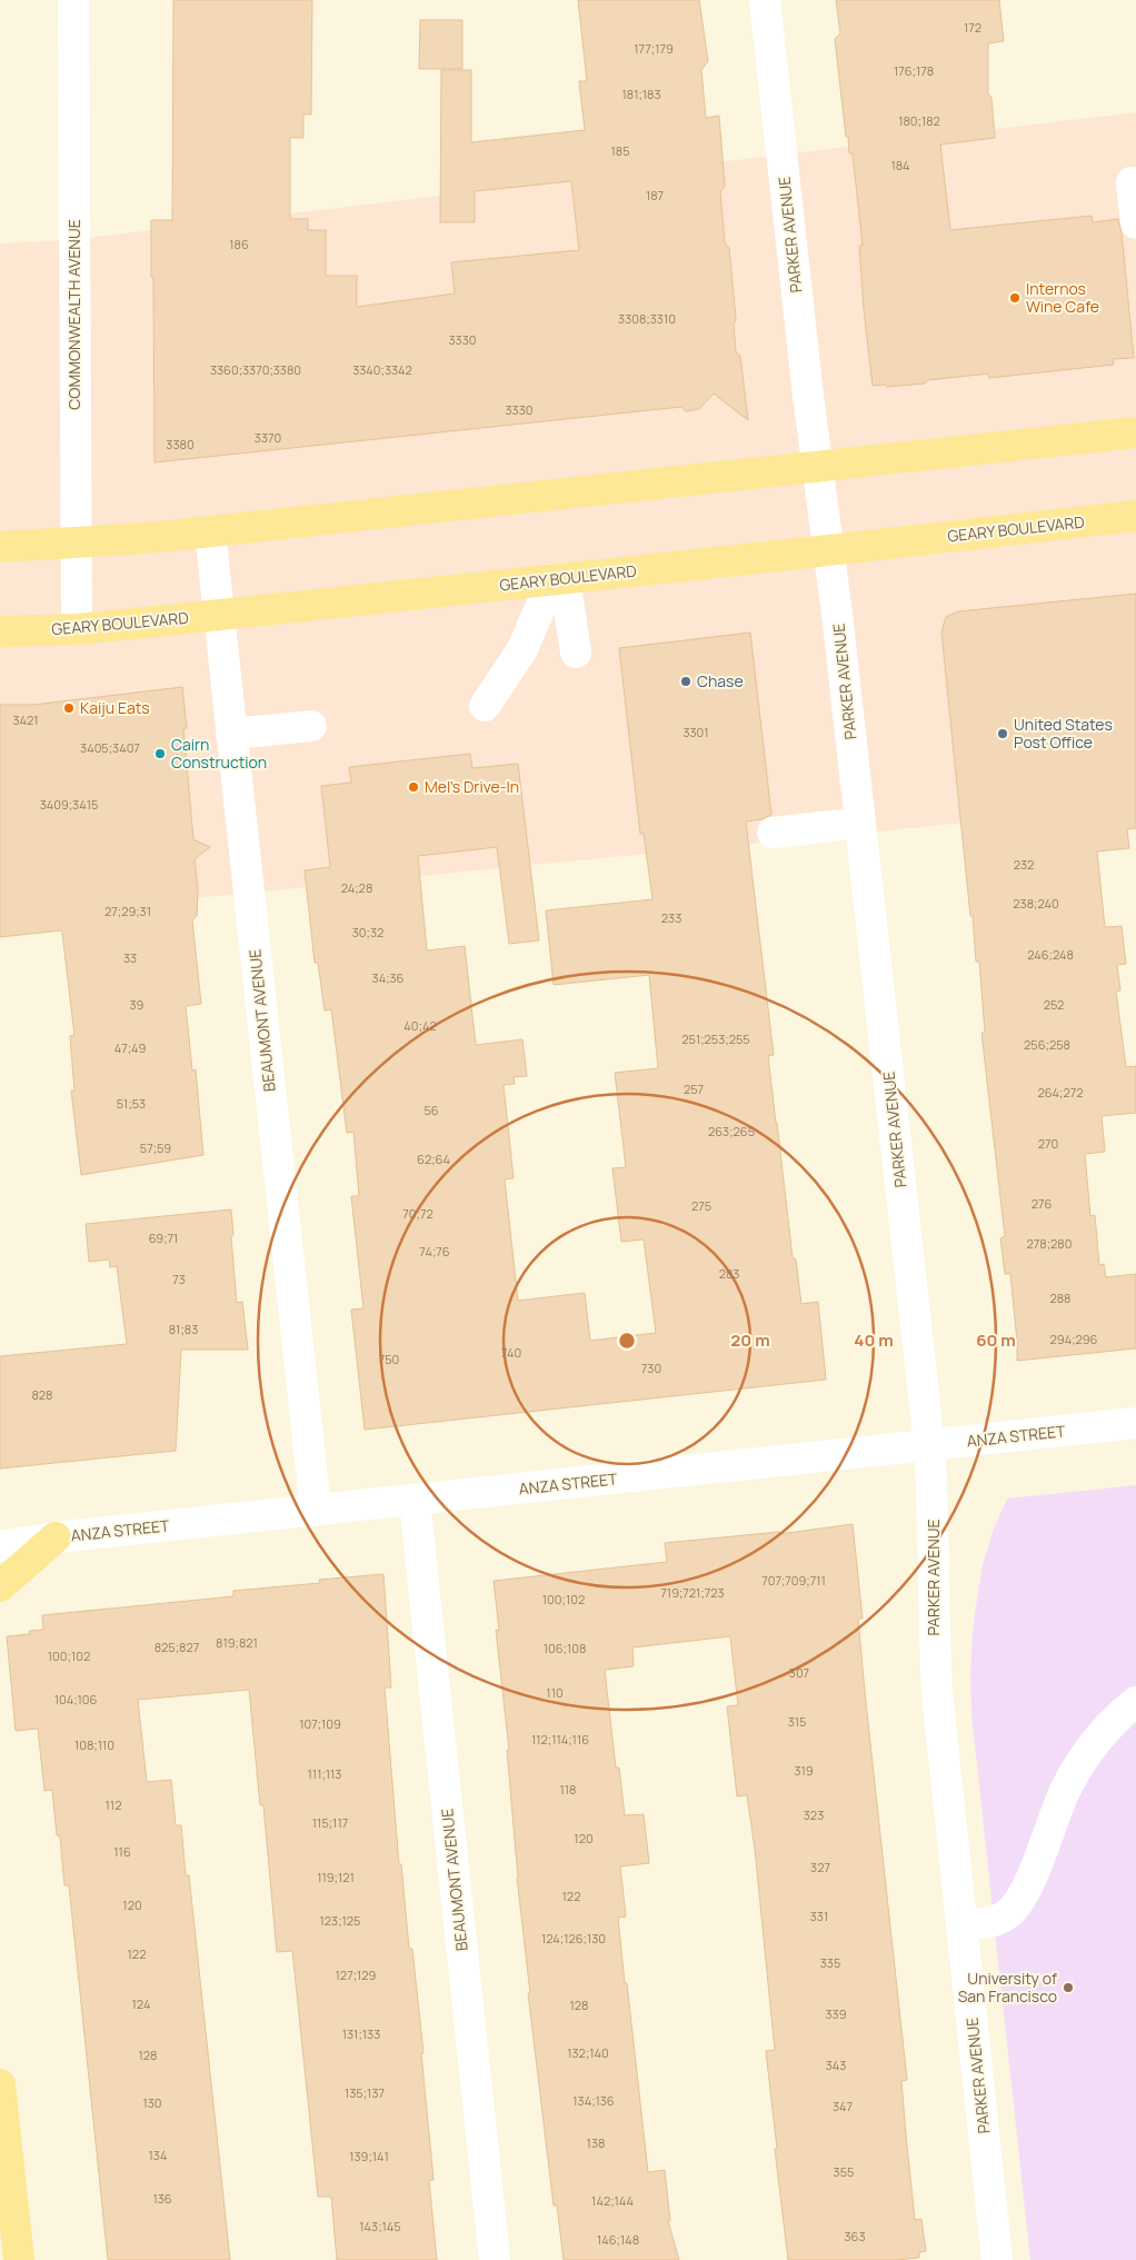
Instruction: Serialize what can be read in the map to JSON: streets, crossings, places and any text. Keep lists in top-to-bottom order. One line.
{"streets":{"main road":["GEARY BOULEVARD"],"street":["PARKER AVENUE","COMMONWEALTH AVENUE","BEAUMONT AVENUE","ANZA STREET"]},"crossings":[["PARKER AVENUE","GEARY BOULEVARD"],["PARKER AVENUE","ANZA STREET"],["COMMONWEALTH AVENUE","GEARY BOULEVARD"],["GEARY BOULEVARD","BEAUMONT AVENUE"],["BEAUMONT AVENUE","ANZA STREET"]],"places":["Internos Wine Cafe","Chase","Kaiju Eats","United States Post Office","Cairn Construction","Mel's Drive-In","University of San Francisco"],"house_numbers":["172","177;179","176;178","181;183","180;182","185","184","187","186","3308;3310","3330","3360;3370;3380","3340;3342","3330","3370","3380","3421","3301","3405;3407","3409;3415","232","24;28","238;240","27;29;31","233","30;32","246;248","33","34;36","39","252","40;42","251;253;255","256;258","47;49","257","264;272","51;53","56","263;265","270","57;59","62;64","276","275","70;72","69;71","278;280","74;76","283","73","288","81;83","294;296","740","750","730","828","707;709;711","719;721;723","100;102","819;821","825;827","106;108","100;102","307","110","104;106","315","107;109","112;114;116","108;110","319","111;113","118","112","323","115;117","120","116","327","119;121","122","120","331","123;125","124;126;130","122","335","127;129","124","128","339","131;133","132;140","128","343","135;137","134;136","130","347","138","134","139;141","355","136","142;144","143;145","363","146;148"],"rings":["20 m","40 m","60 m"]}
